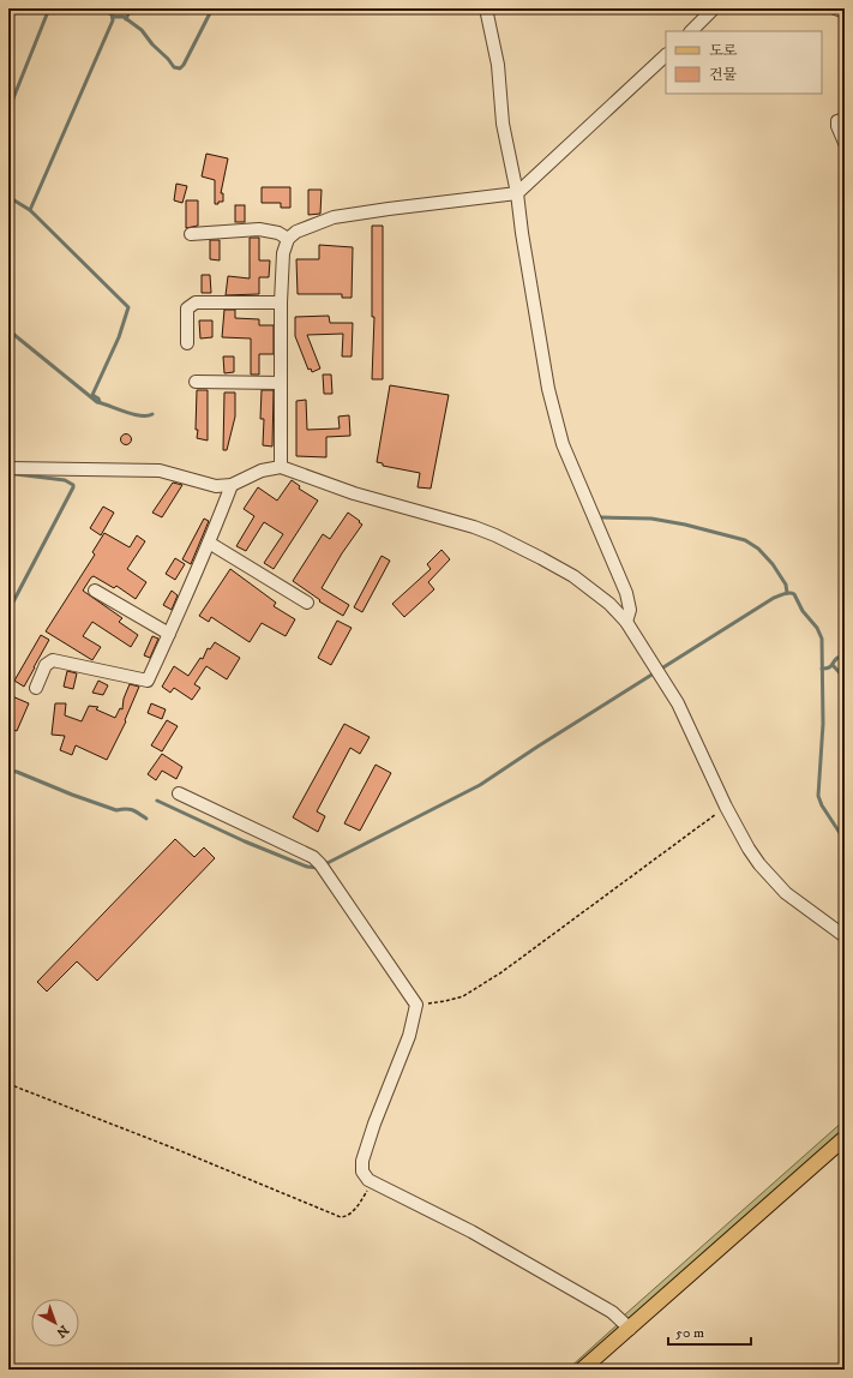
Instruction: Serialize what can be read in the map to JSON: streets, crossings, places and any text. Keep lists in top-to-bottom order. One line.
{"legend":["도로","건물"],"scale_bar":"50 m","north":"bottom right"}
